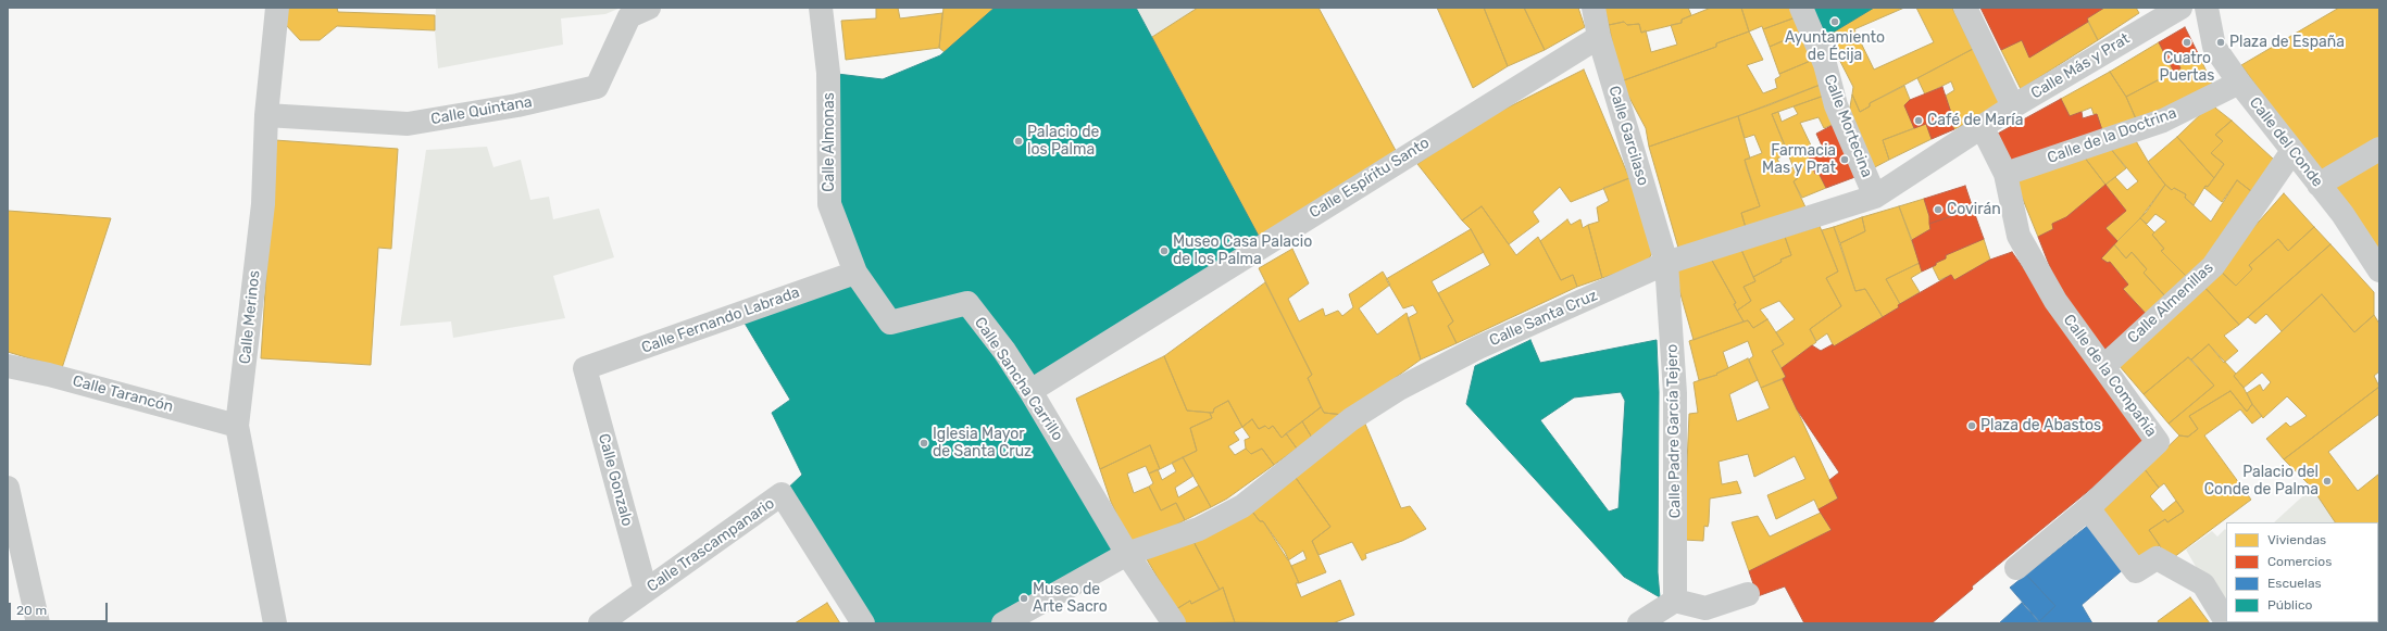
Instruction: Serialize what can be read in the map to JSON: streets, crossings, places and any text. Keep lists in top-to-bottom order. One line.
{"streets":{"street":["Calle Más y Prat","Calle Quintana","Calle Mortecina","Calle Garcilaso","Calle de la Doctrina","Calle Almonas","Calle del Conde","Calle Espíritu Santo","Calle Almenillas","Calle Merinos","Calle Santa Cruz","Calle Fernando Labrada","Calle de la Compañía","Calle Sancha Carrillo","Calle Tarancón","Calle Padre García Tejero","Calle Gonzalo","Calle Trascampanario"]},"crossings":[["Calle Más y Prat","Calle Santa Cruz"],["Calle Más y Prat","Calle de la Compañía"],["Calle Quintana","Calle Merinos"],["Calle Mortecina","Calle Santa Cruz"],["Calle Garcilaso","Calle Espíritu Santo"],["Calle Garcilaso","Calle Santa Cruz"],["Calle Garcilaso","Calle Padre García Tejero"],["Calle de la Doctrina","Calle del Conde"],["Calle de la Doctrina","Calle de la Compañía"],["Calle Almonas","Calle Fernando Labrada"],["Calle Almonas","Calle Sancha Carrillo"],["Calle del Conde","Calle Almenillas"],["Calle Espíritu Santo","Calle Sancha Carrillo"],["Calle Almenillas","Calle de la Compañía"],["Calle Merinos","Calle Tarancón"],["Calle Santa Cruz","Calle de la Compañía"],["Calle Santa Cruz","Calle Sancha Carrillo"],["Calle Santa Cruz","Calle Padre García Tejero"],["Calle Fernando Labrada","Calle Sancha Carrillo"],["Calle Fernando Labrada","Calle Gonzalo"],["Calle Gonzalo","Calle Trascampanario"]],"places":["Ayuntamiento de Écija","Cuatro Puertas","Plaza de España","Café de María","Palacio de los Palma","Farmacia Mas y Prat","Covirán","Museo Casa Palacio de los Palma","Plaza de Abastos","Iglesia Mayor de Santa Cruz","Palacio del Conde de Palma","Museo de Arte Sacro"],"legend":["Viviendas","Comercios","Escuelas","Público"],"scale_bar":"20 m"}
